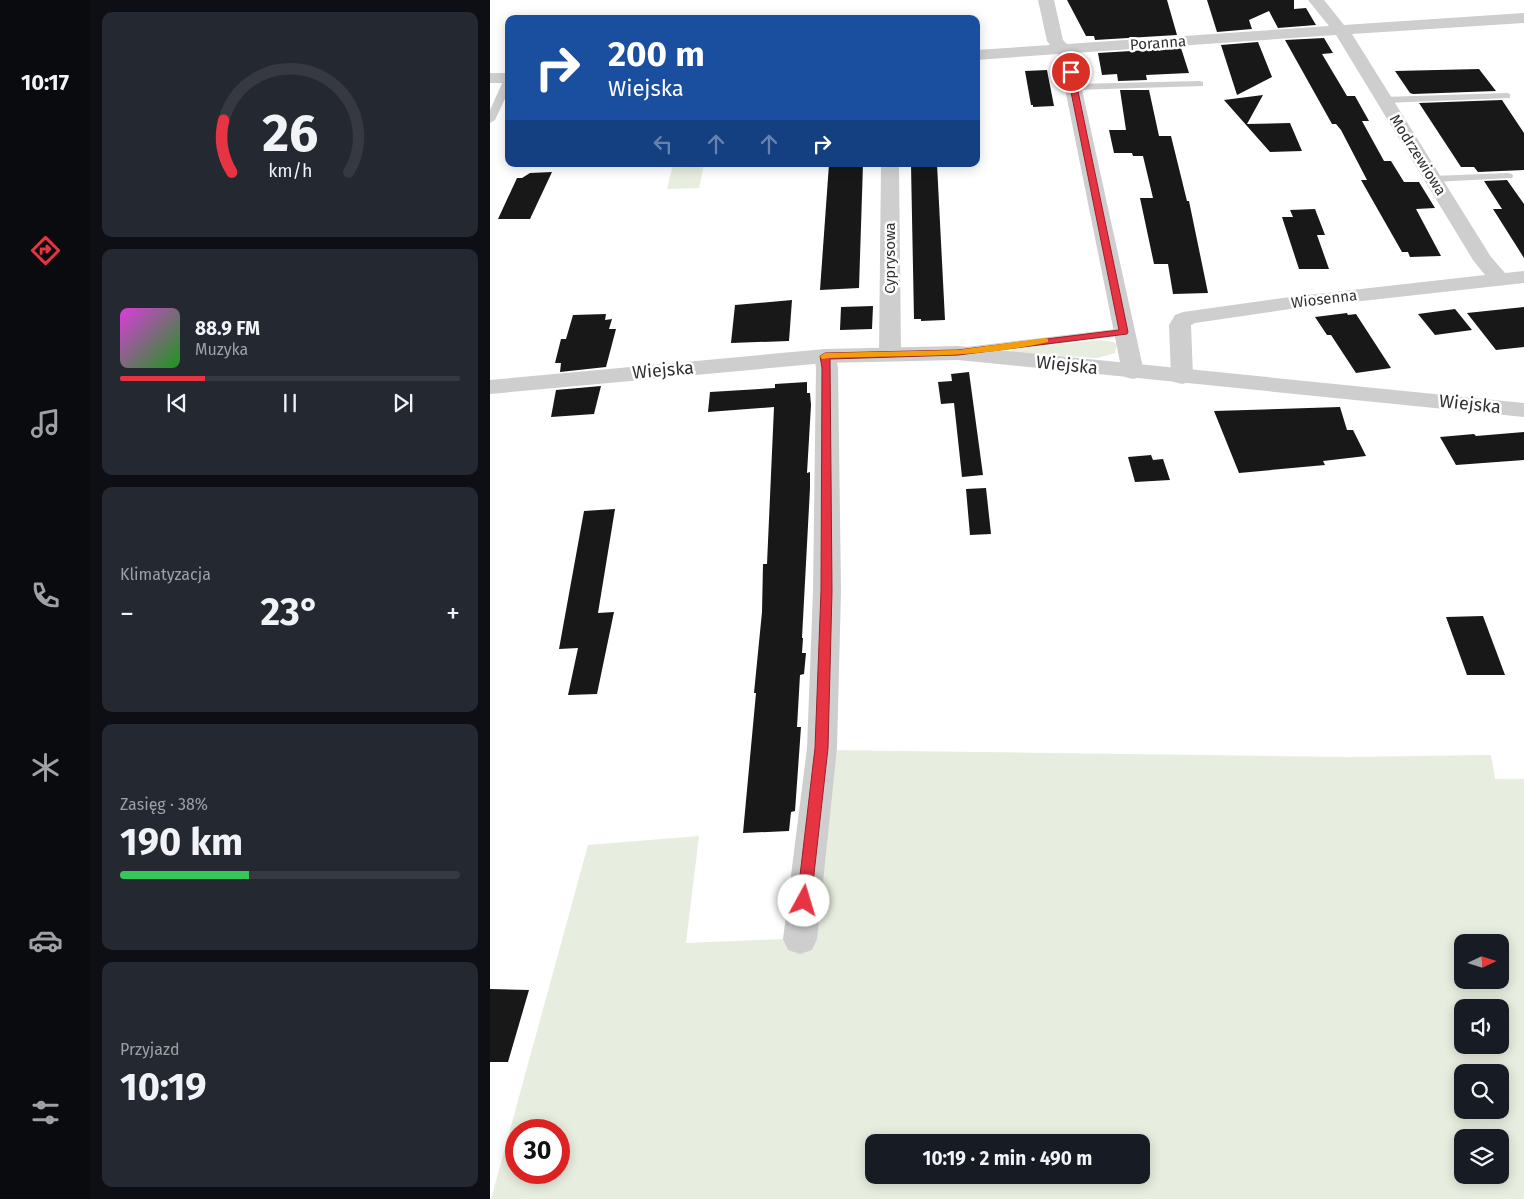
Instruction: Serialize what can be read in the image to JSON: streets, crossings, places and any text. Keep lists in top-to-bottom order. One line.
{"streets":{"street":["Poranna","Modrzewiowa","Cyprysowa","Wiosenna","Wiejska"]},"crossings":[["Poranna","Modrzewiowa"],["Modrzewiowa","Wiosenna"],["Cyprysowa","Wiejska"],["Wiosenna","Wiejska"]],"north":"right","page":{"tabs":"10:17","turn":["200 m","Wiejska"],"song":["88.9 FM","Muzyka"],"tile":["Klimatyzacja",["Zasięg · 38%","190 km"],["Przyjazd","10:19"]],"heat":["−","23°","+"],"limit":"30","trip":"10:19 · 2 min · 490 m","gauge":["26","km/h"]}}
